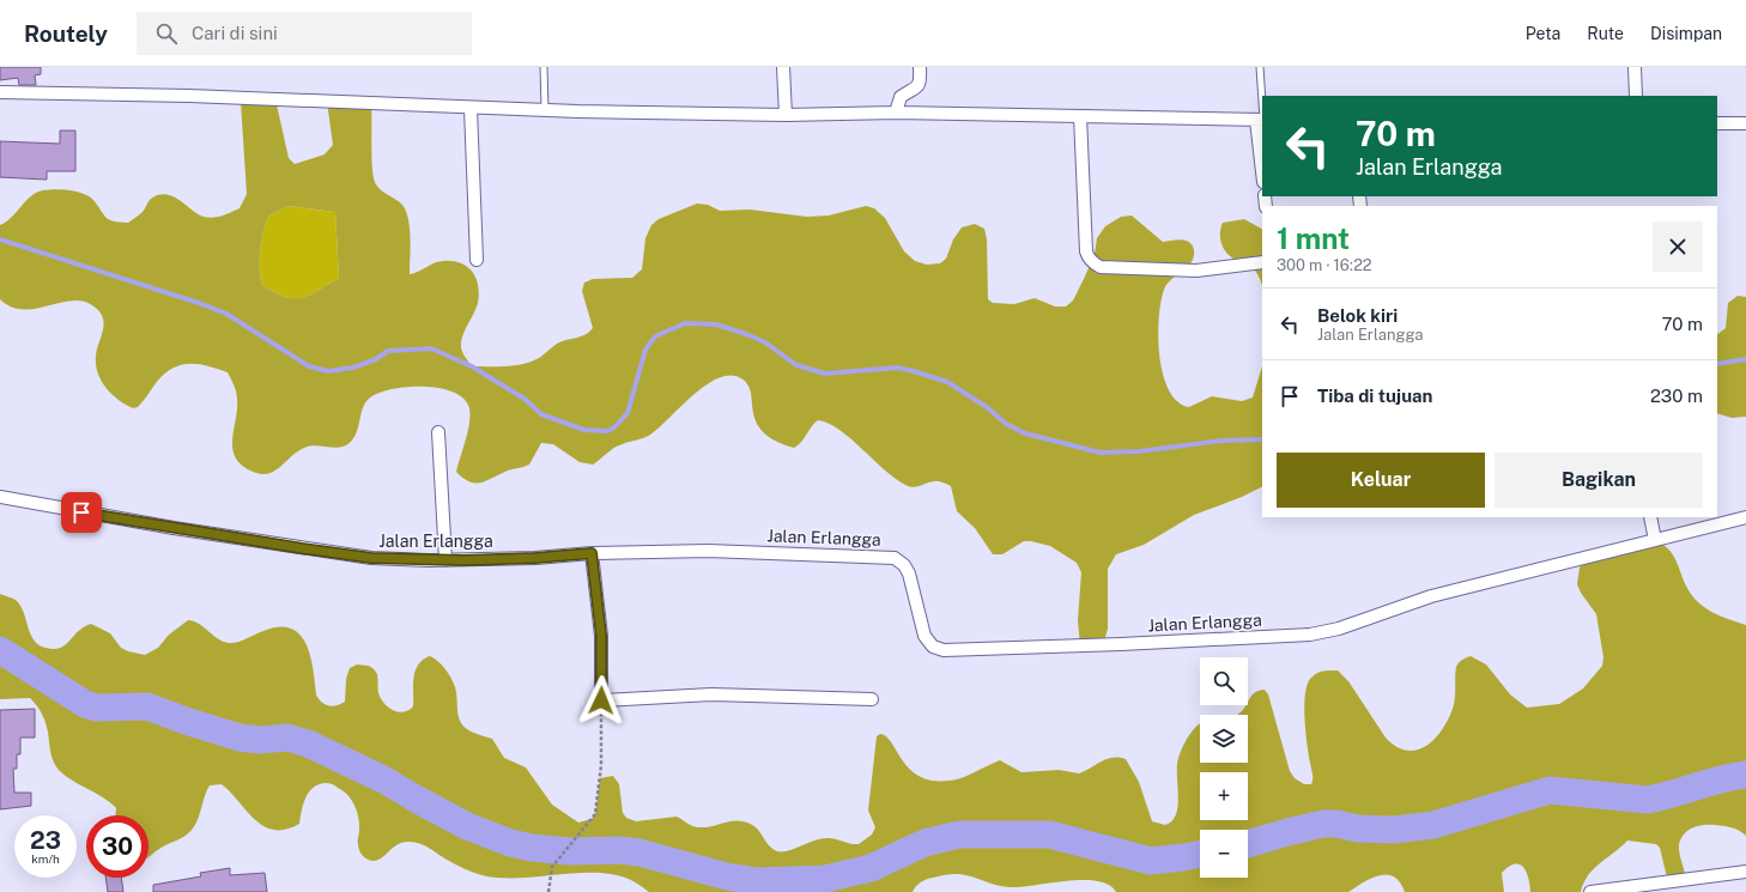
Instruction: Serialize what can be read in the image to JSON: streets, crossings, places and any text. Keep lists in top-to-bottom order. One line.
{"streets":{"street":["Jalan Erlangga"]},"page":{"header":"Routely","search":"Cari di sini","nav":["Peta","Rute","Disimpan"],"turn":["70 m","Jalan Erlangga"],"heading":["1 mnt","300 m · 16:22"],"list":[{"name":"Belok kiri","note":"Jalan Erlangga","value":"70 m"},{"name":"Tiba di tujuan","value":"230 m"}],"buttons":["Keluar","Bagikan"],"map_buttons":["+","−"],"speed":"23 km/h","limit":"30"}}
